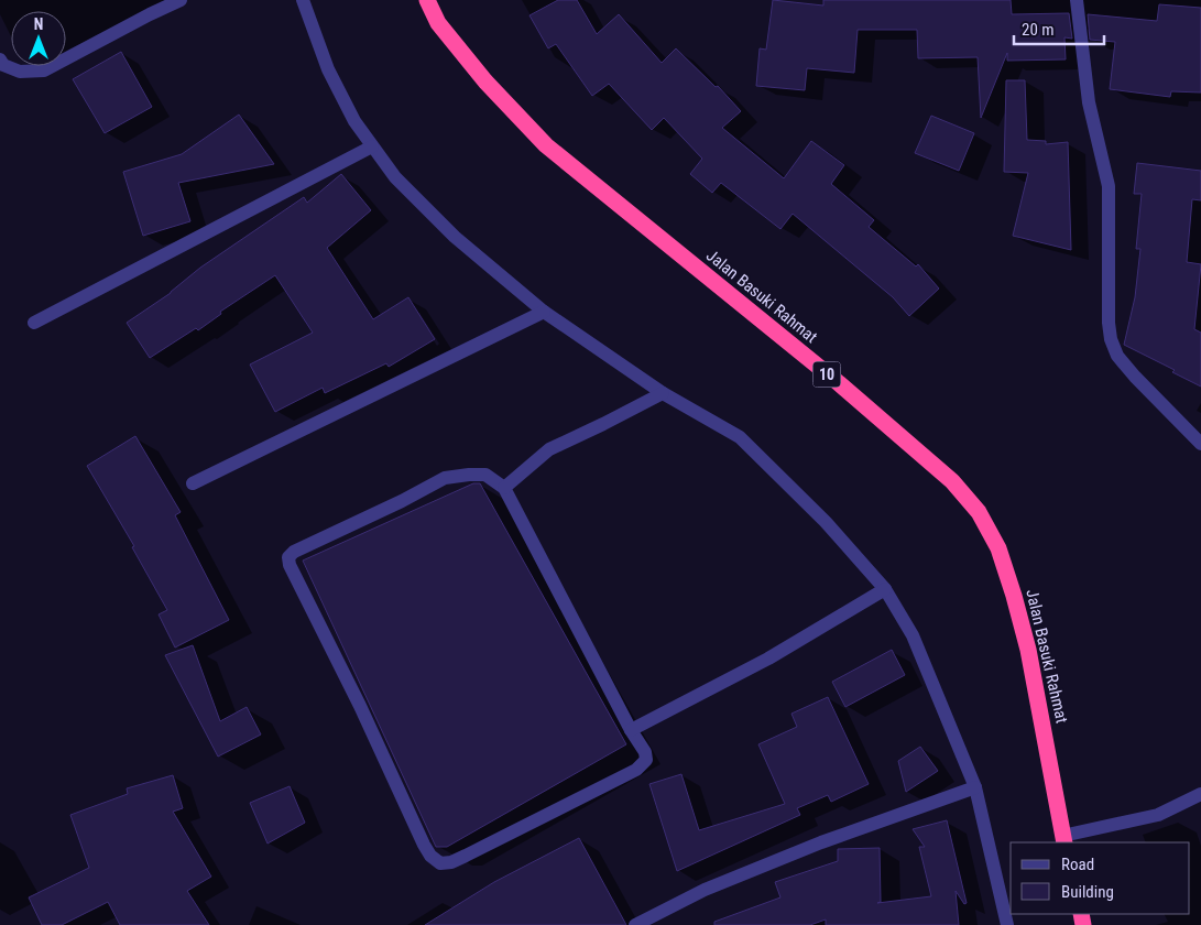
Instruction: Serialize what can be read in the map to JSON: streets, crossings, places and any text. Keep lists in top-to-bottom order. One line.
{"streets":{"highway":["Jalan Basuki Rahmat","10"]},"legend":["Road","Building"],"scale_bar":"20 m","north":"top"}
